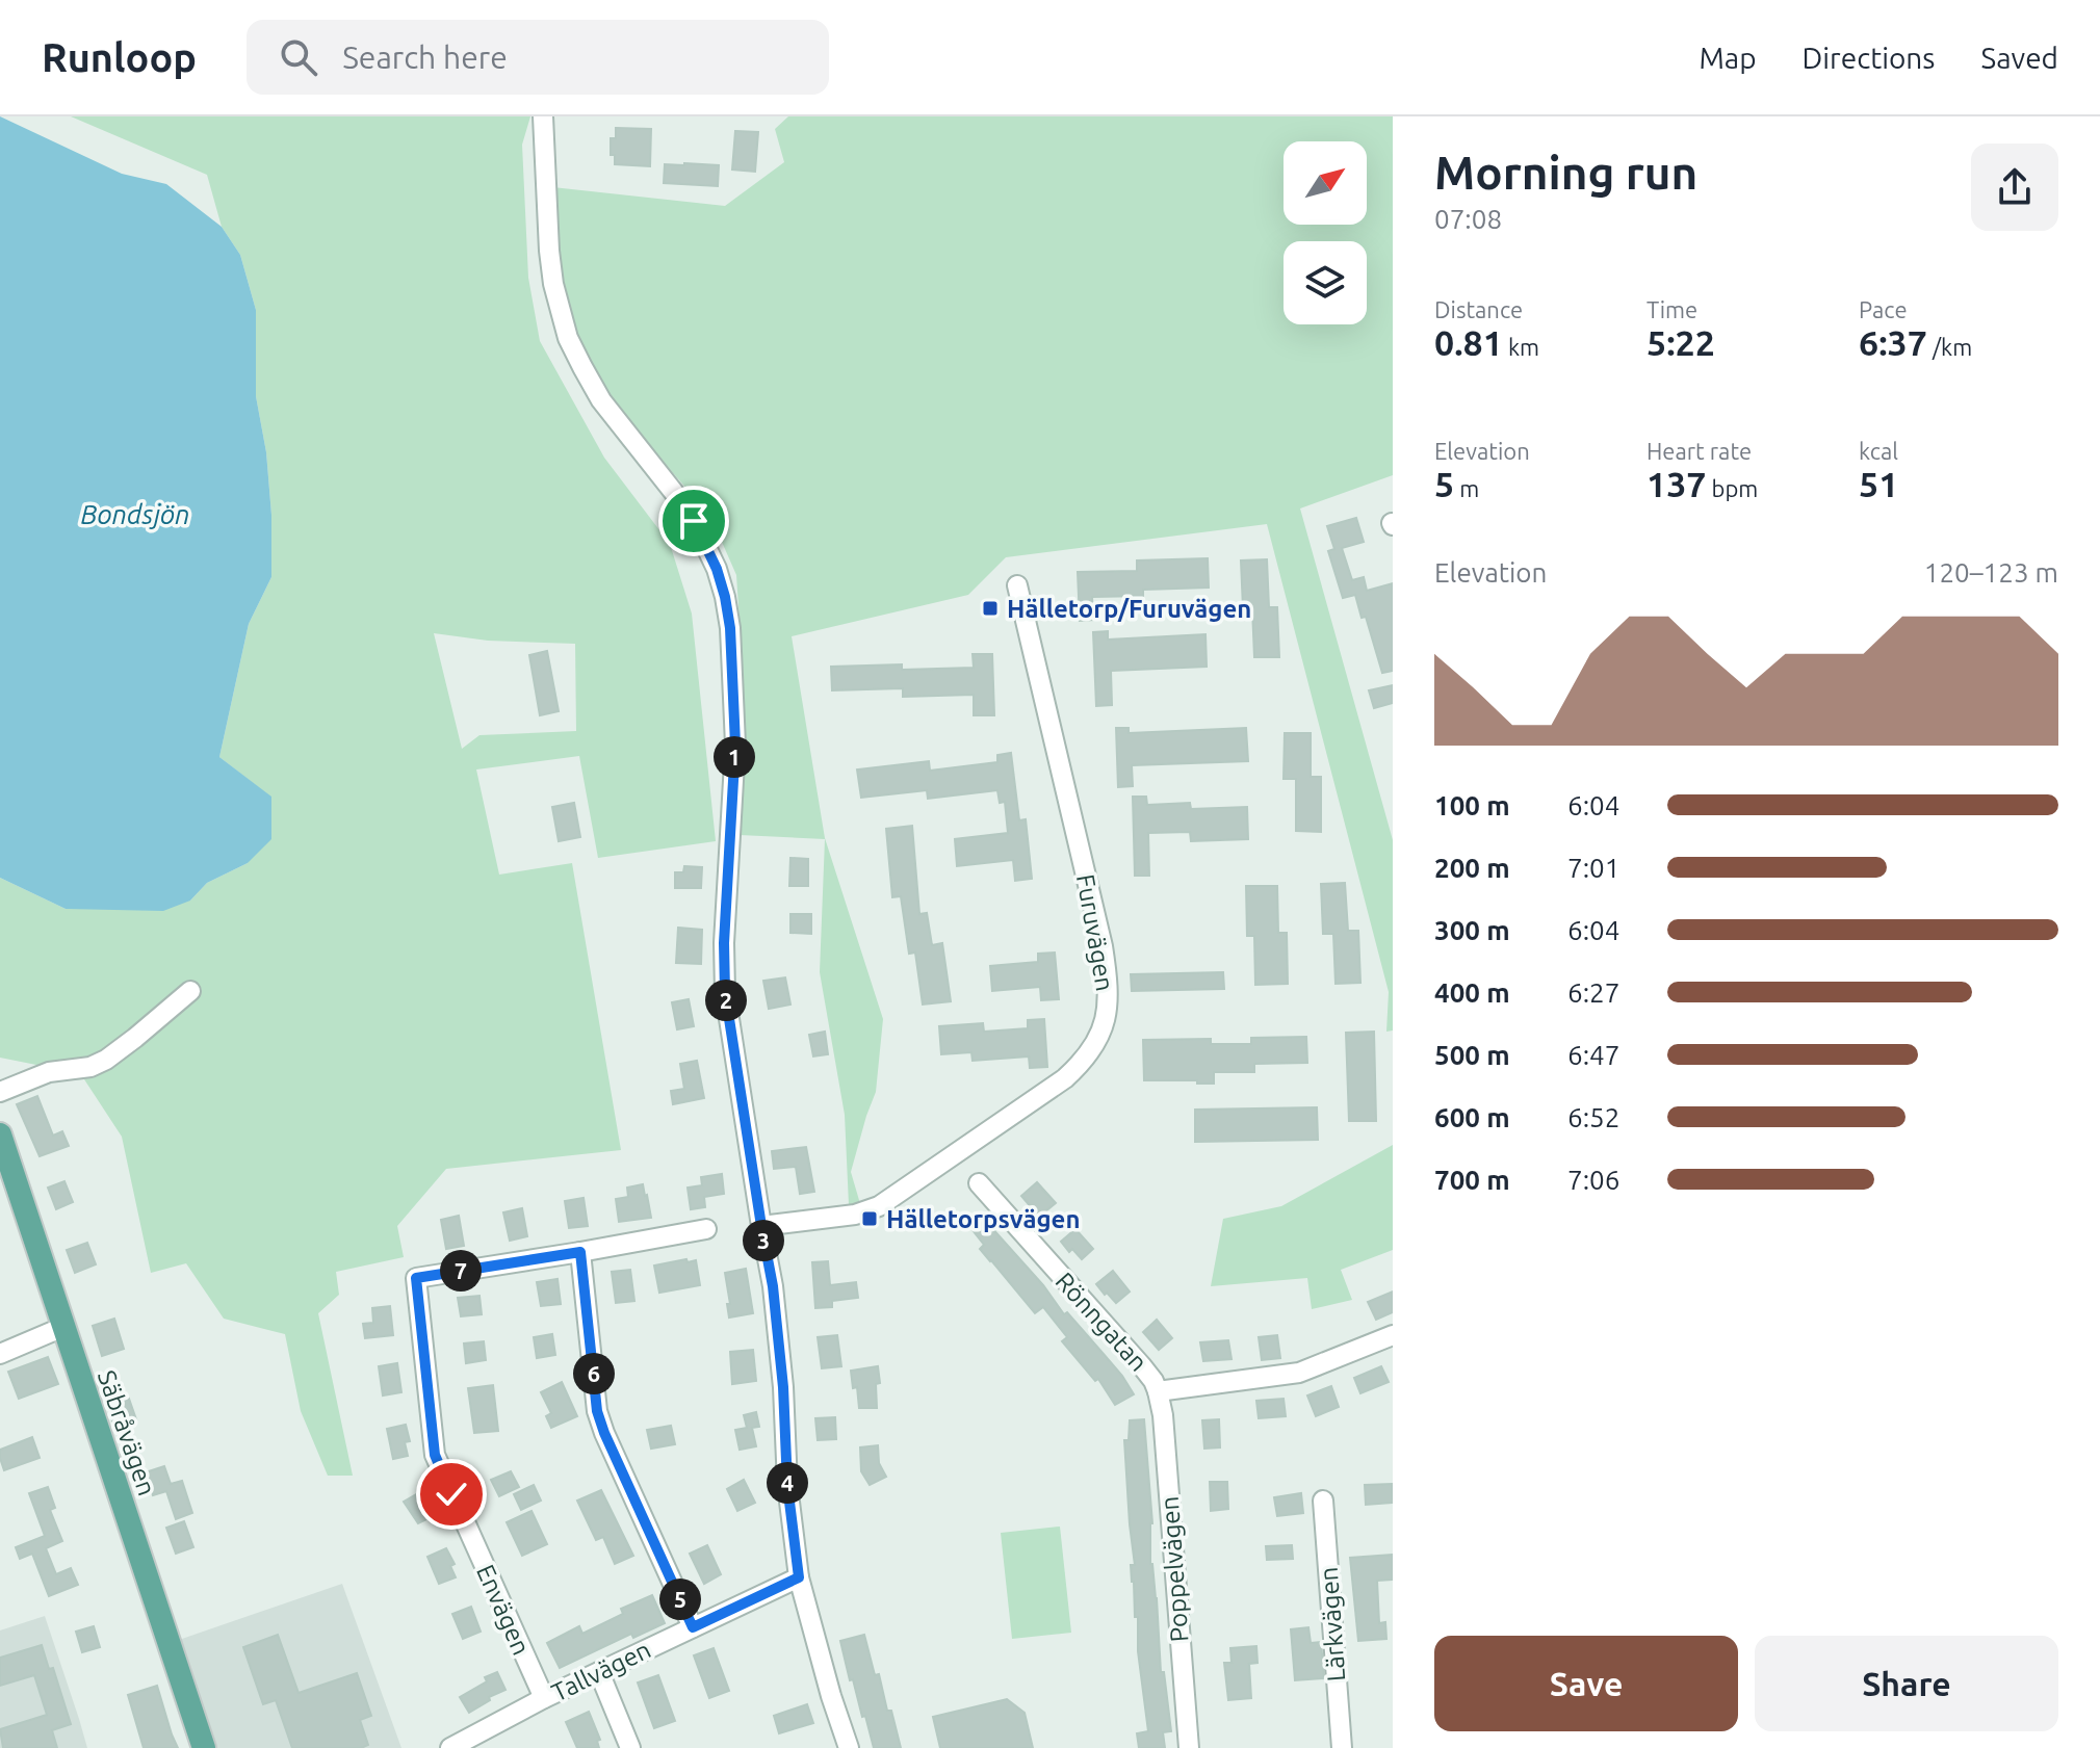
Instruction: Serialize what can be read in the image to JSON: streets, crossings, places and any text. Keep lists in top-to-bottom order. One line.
{"streets":{"main road":["Säbråvägen"],"street":["Furuvägen","Rönngatan","Poppelvägen","Envägen","Lärkvägen","Tallvägen"]},"crossings":[["Rönngatan","Poppelvägen"],["Envägen","Tallvägen"]],"water":["Bondsjön"],"places":{"transit":["Hälletorp/Furuvägen","Hälletorpsvägen"]},"north":"top right","page":{"header":"Runloop","search":"Search here","nav":["Map","Directions","Saved"],"heading":["Morning run","07:08"],"stats":[["Distance","0.81 km"],["Time","5:22"],["Pace","6:37 /km"],["Elevation","5 m"],["Heart rate","137 bpm"],["kcal","51"]],"chart":["Elevation","120–123 m"],"pins":["1","2","3","7","6","4","5"],"list":[{"name":"100 m","note":"6:04"},{"name":"200 m","note":"7:01"},{"name":"300 m","note":"6:04"},{"name":"400 m","note":"6:27"},{"name":"500 m","note":"6:47"},{"name":"600 m","note":"6:52"},{"name":"700 m","note":"7:06"}],"buttons":["Save","Share"]}}
